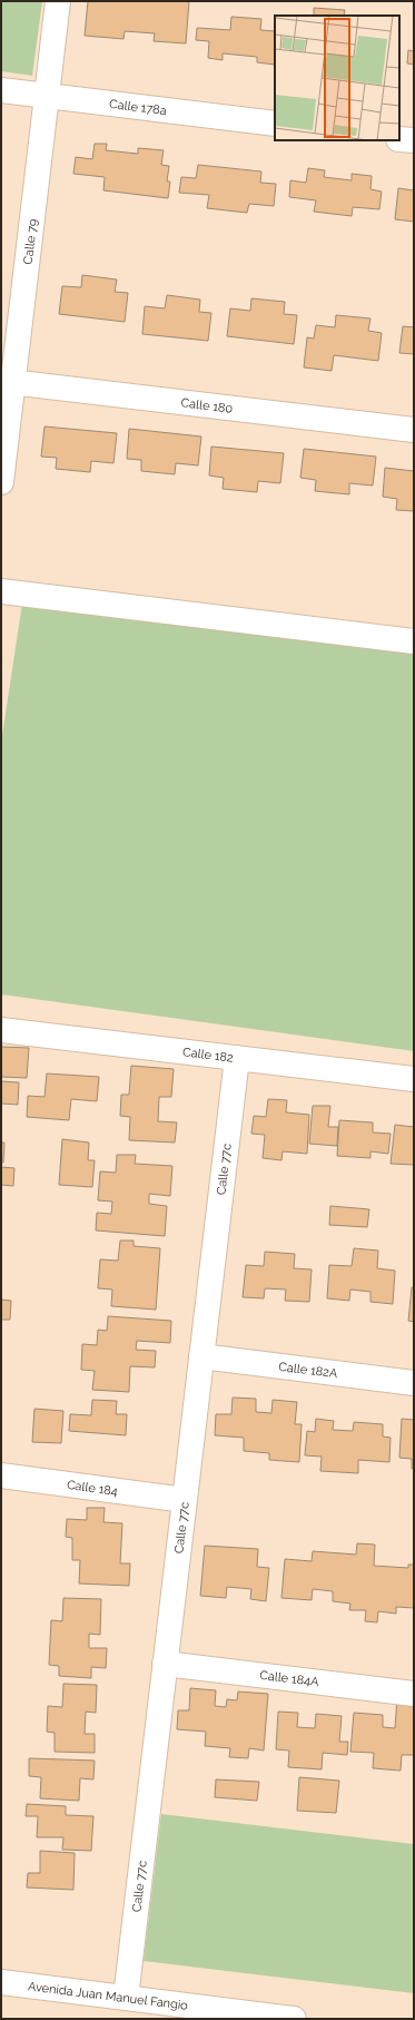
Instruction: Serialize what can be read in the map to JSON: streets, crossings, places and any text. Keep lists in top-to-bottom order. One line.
{"streets":{"street":["Calle 178a","Calle 79","Calle 180","Calle 182","Calle 77c","Calle 182A","Calle 184","Calle 184A","Avenida Juan Manuel Fangio"]},"crossings":[["Calle 178a","Calle 79"],["Calle 79","Calle 180"],["Calle 182","Calle 77c"],["Calle 77c","Calle 182A"],["Calle 77c","Calle 184"],["Calle 77c","Calle 184A"],["Calle 77c","Avenida Juan Manuel Fangio"]]}
